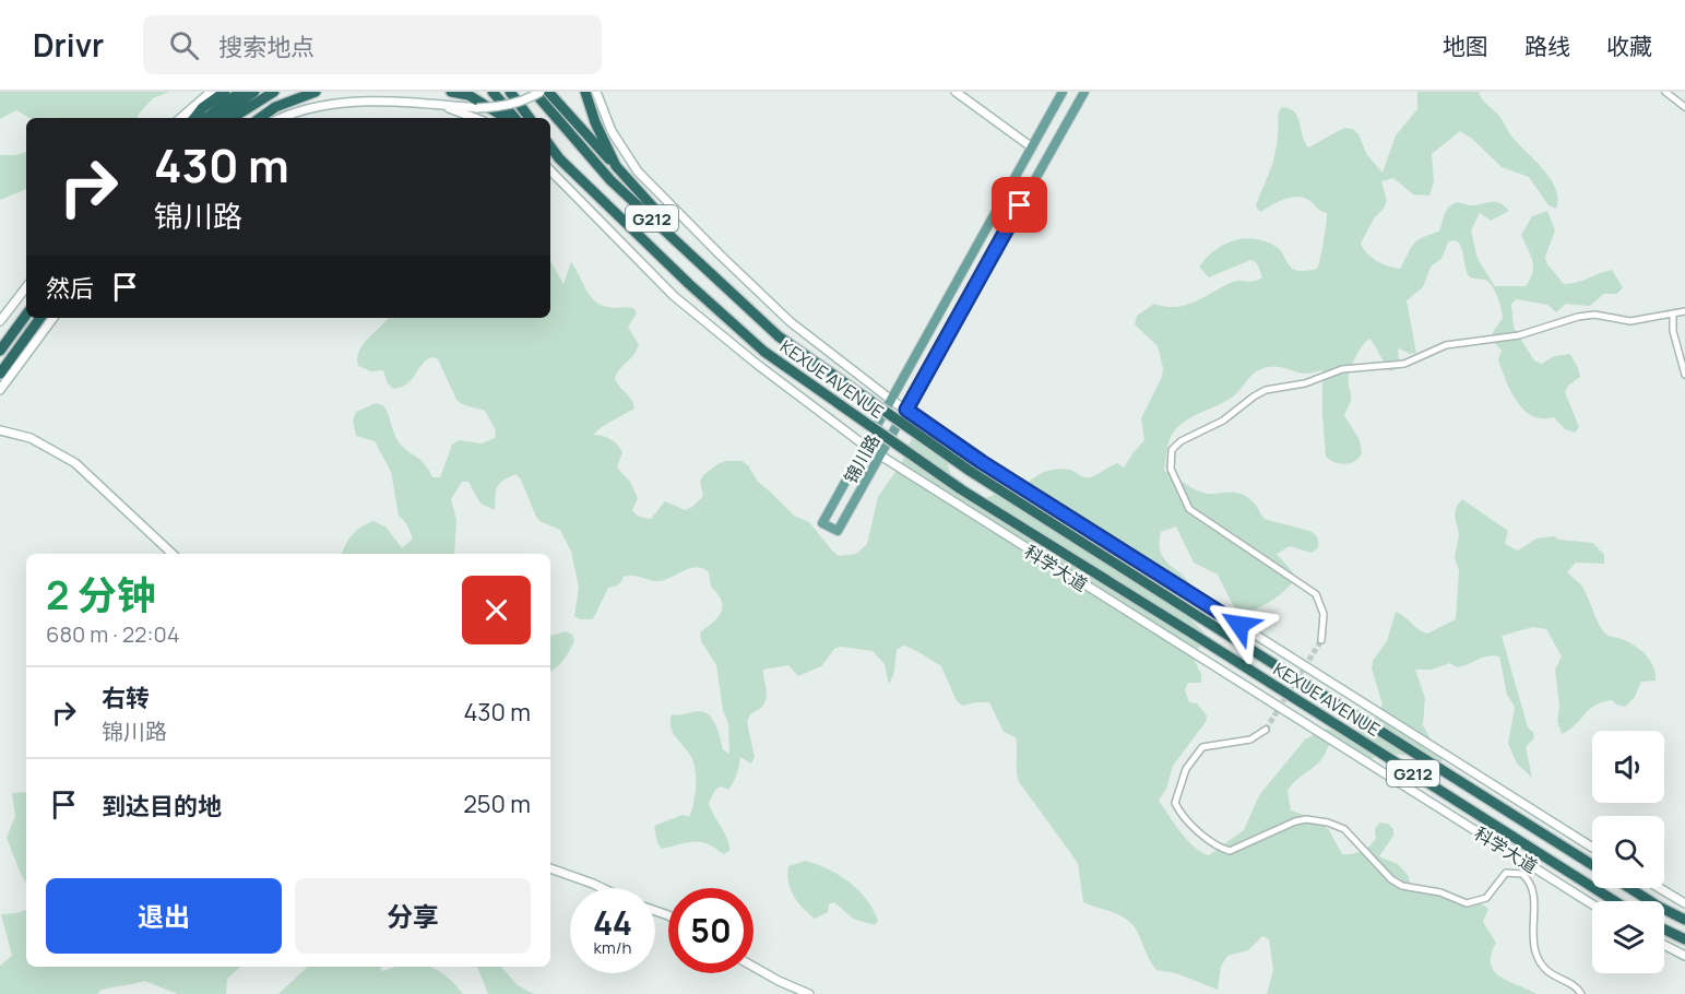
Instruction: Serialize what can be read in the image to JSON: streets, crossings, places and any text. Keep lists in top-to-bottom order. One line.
{"streets":{"highway":["G212","KEXUE AVENUE"],"main road":["锦川路","科学大道"]},"crossings":[["锦川路","科学大道"]],"page":{"header":"Drivr","search":"搜索地点","nav":["地图","路线","收藏"],"turn":["430 m","锦川路"],"then":"然后","heading":["2 分钟","680 m · 22:04"],"list":[{"name":"右转","note":"锦川路","value":"430 m"},{"name":"到达目的地","value":"250 m"}],"buttons":["退出","分享"],"speed":"44 km/h","limit":"50"}}
